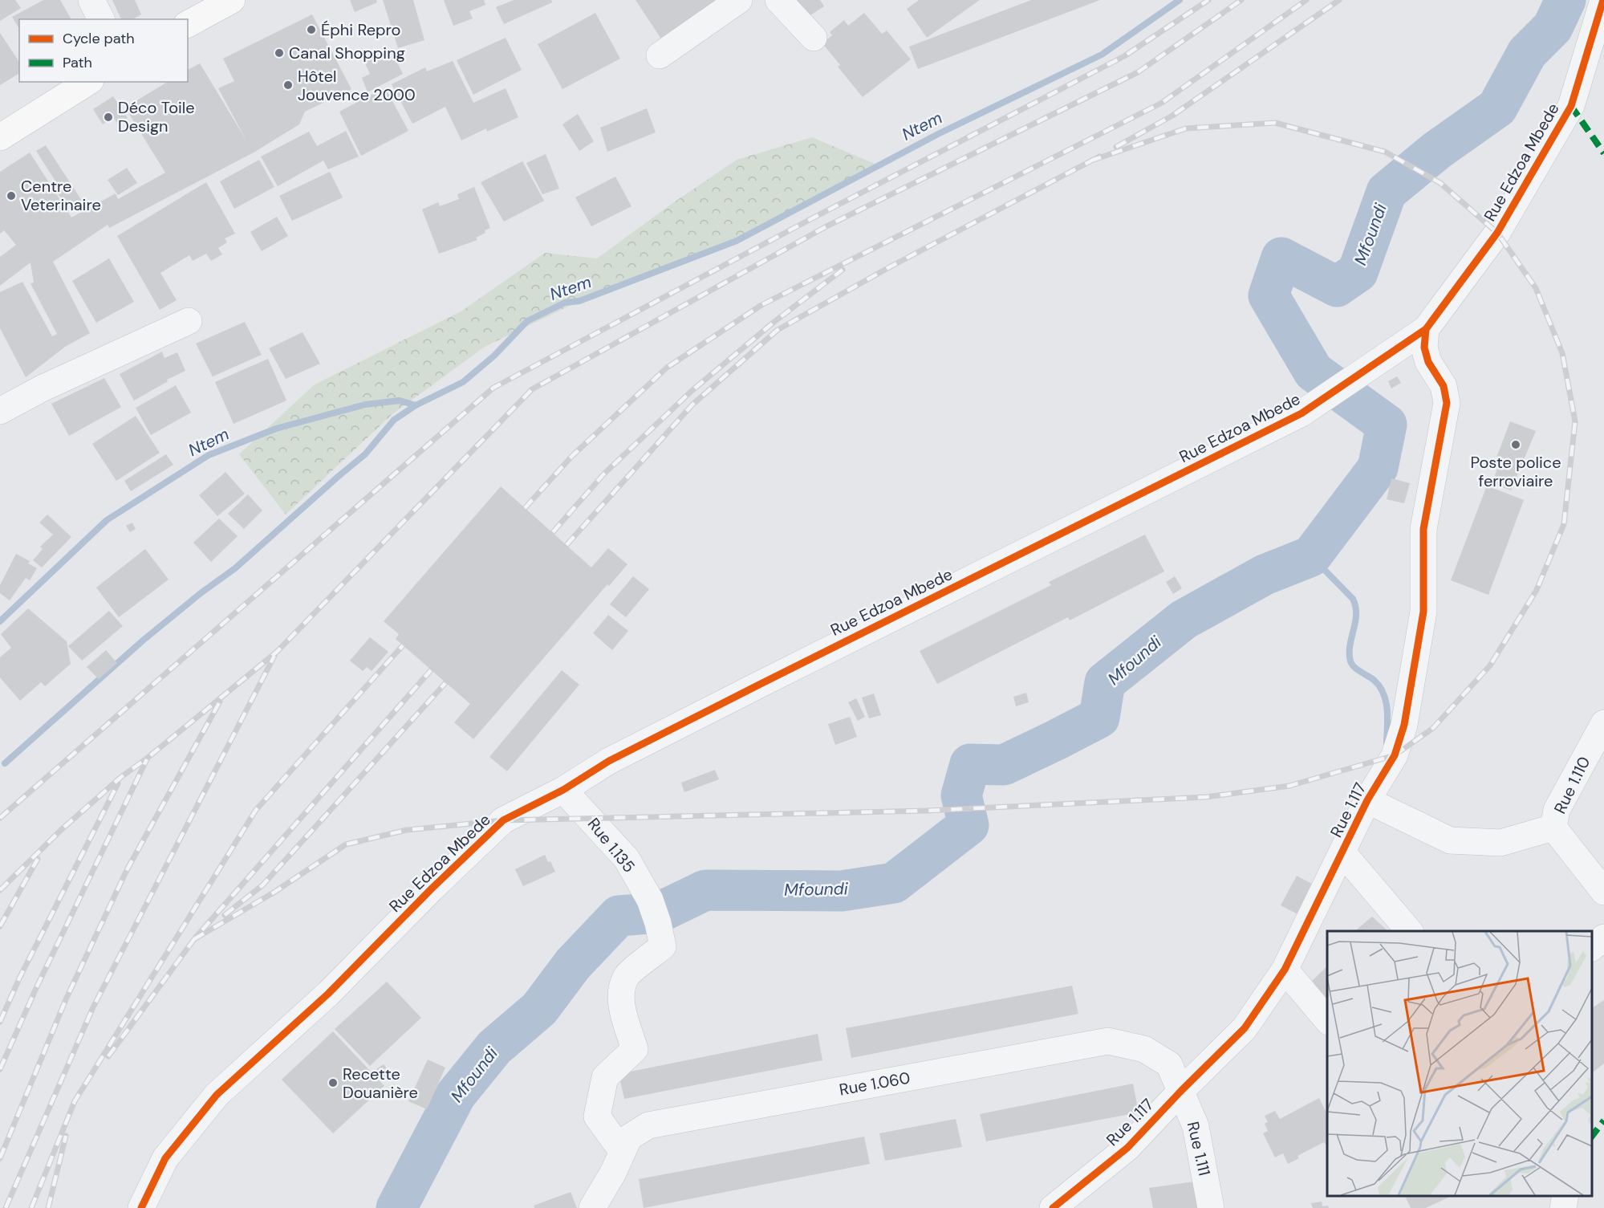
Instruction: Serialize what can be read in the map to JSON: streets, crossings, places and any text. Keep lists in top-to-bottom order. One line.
{"streets":{"street":["Rue Edzoa Mbede","Rue 1.110","Rue 1.117","Rue 1.135","Rue 1.060","Rue 1.111"]},"crossings":[["Rue Edzoa Mbede","Rue 1.117"],["Rue Edzoa Mbede","Rue 1.135"],["Rue 1.110","Rue 1.117"],["Rue 1.117","Rue 1.060"],["Rue 1.117","Rue 1.111"],["Rue 1.135","Rue 1.060"],["Rue 1.060","Rue 1.111"]],"water":["Ntem","Mfoundi"],"places":["Éphi Repro","Canal Shopping","Hôtel Jouvence 2000","Déco Toile Design","Centre Veterinaire","Poste police ferroviaire","Recette Douanière"],"legend":["Cycle path","Path"]}
